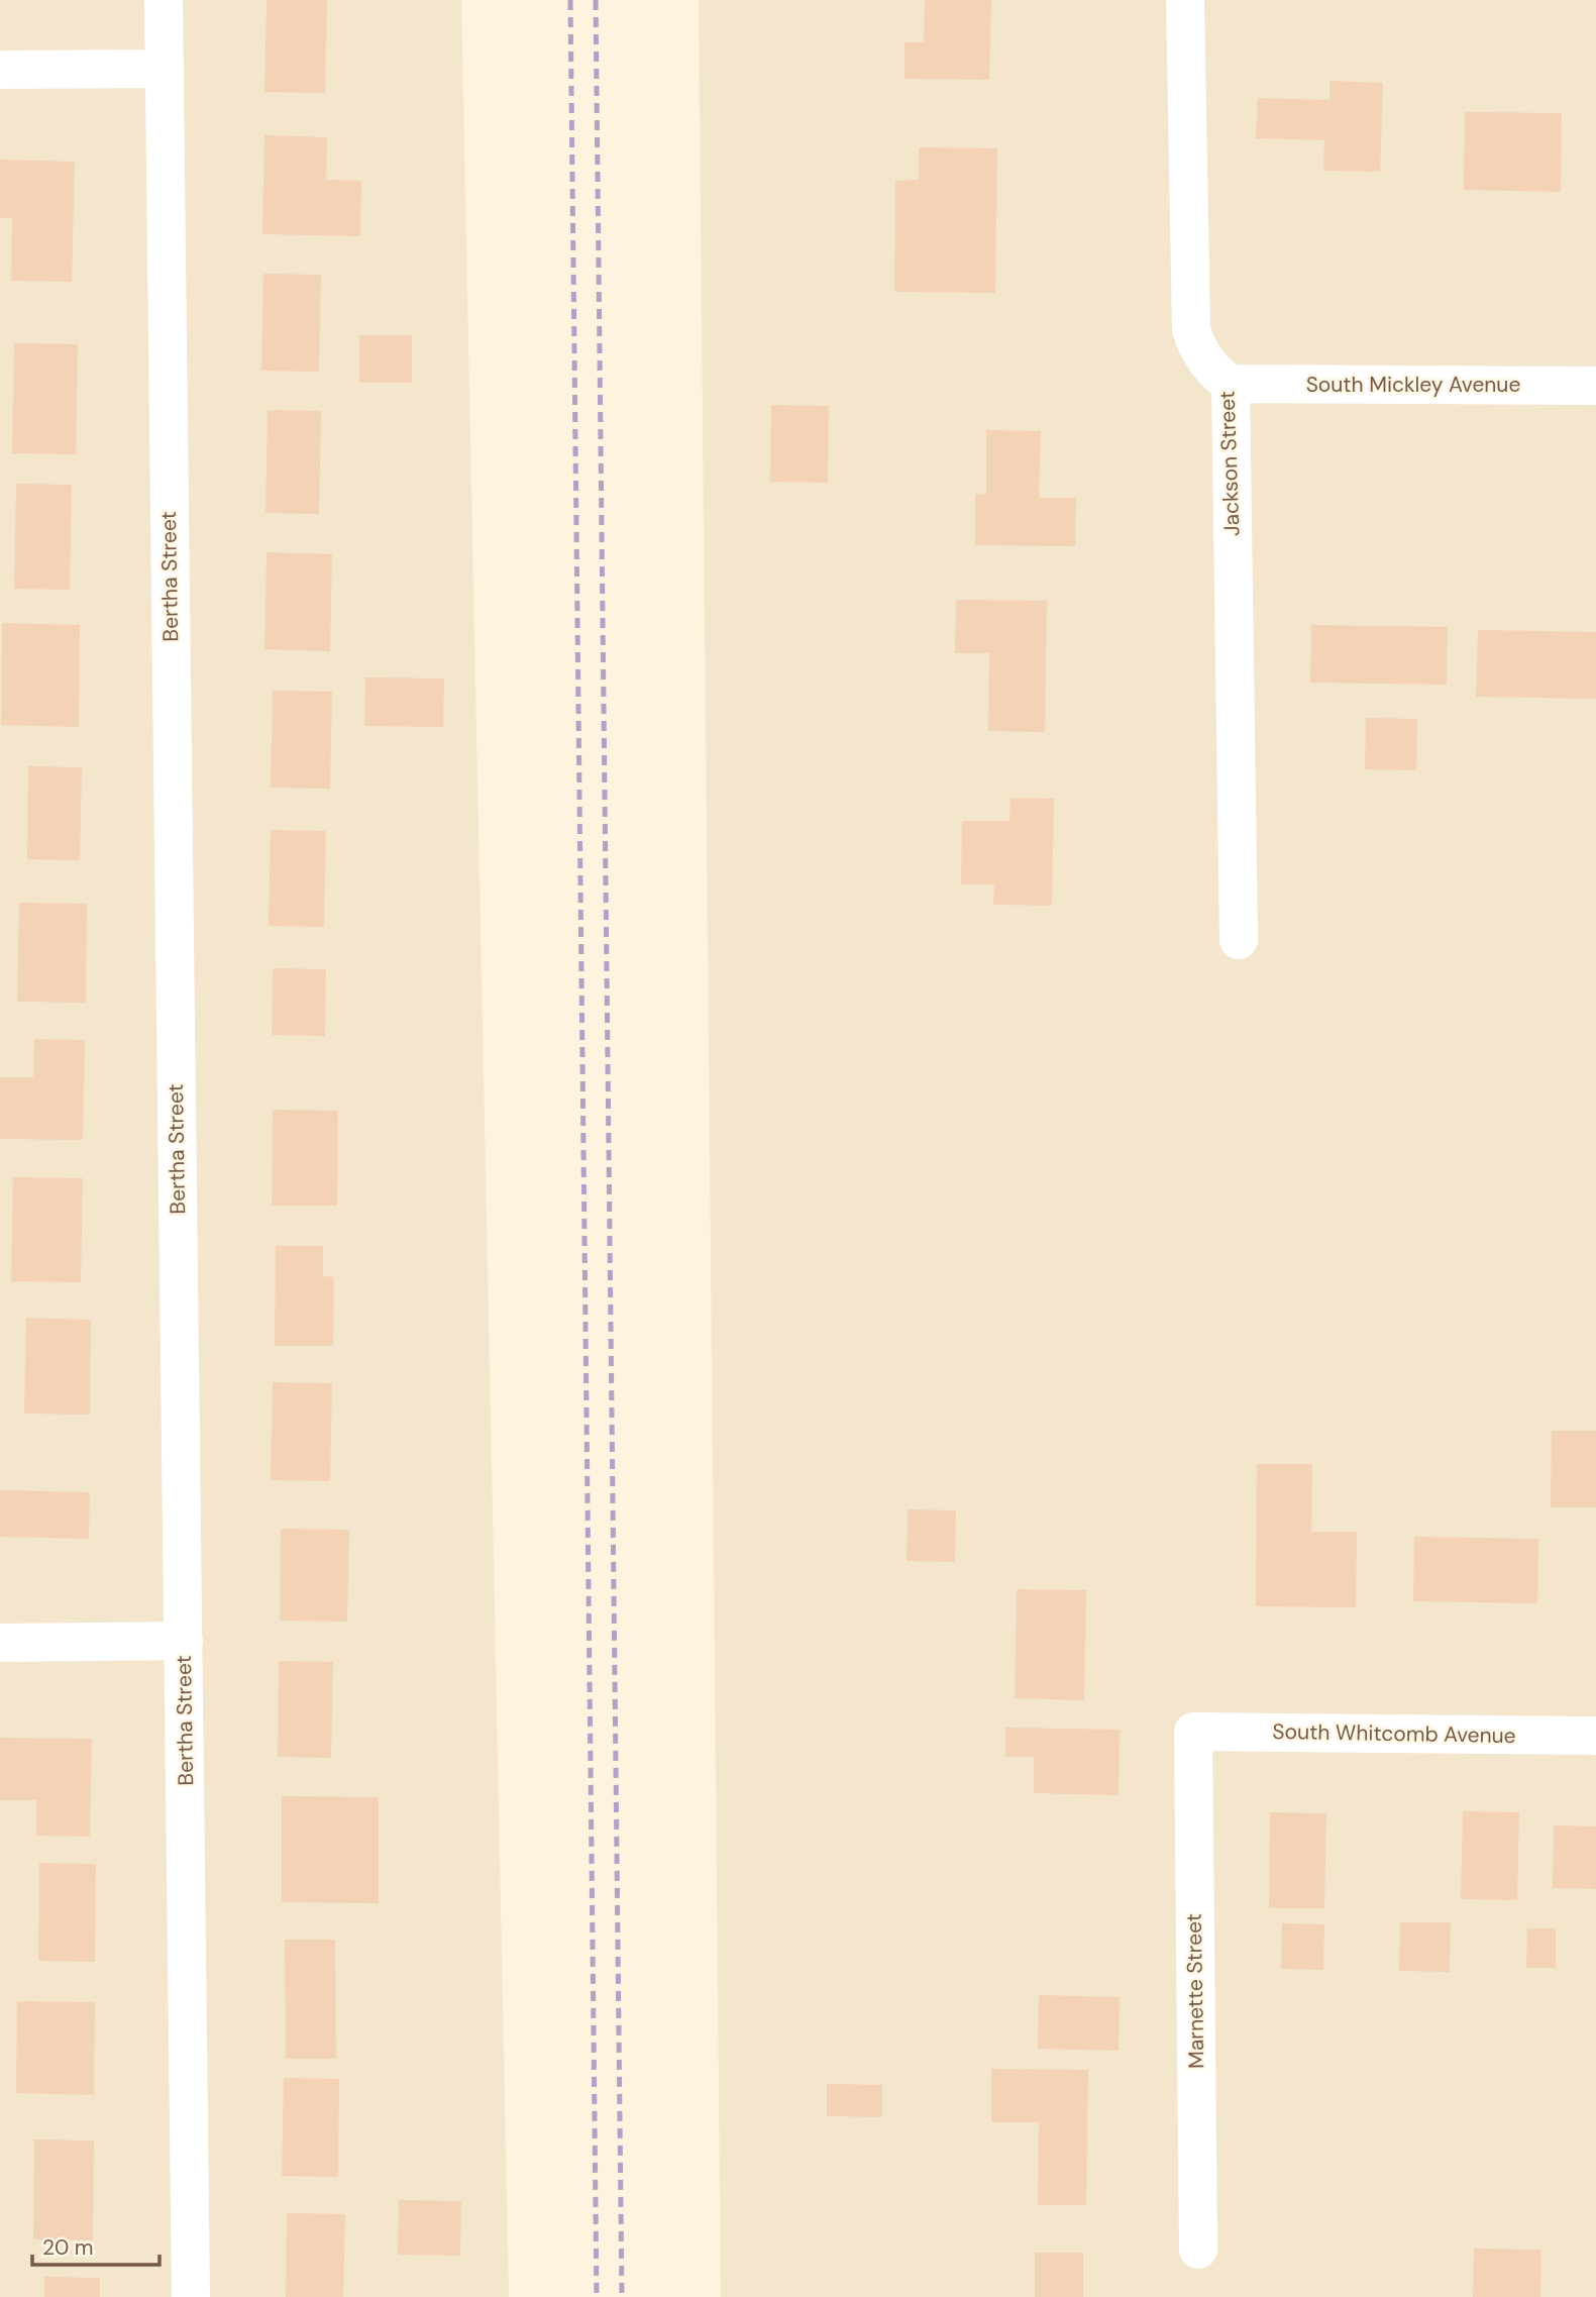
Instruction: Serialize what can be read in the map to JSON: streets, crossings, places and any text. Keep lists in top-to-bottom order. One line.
{"streets":{"street":["South Mickley Avenue","Jackson Street","Bertha Street","South Whitcomb Avenue","Marnette Street"]},"crossings":[["South Mickley Avenue","Jackson Street"],["South Whitcomb Avenue","Marnette Street"]],"scale_bar":"20 m"}
